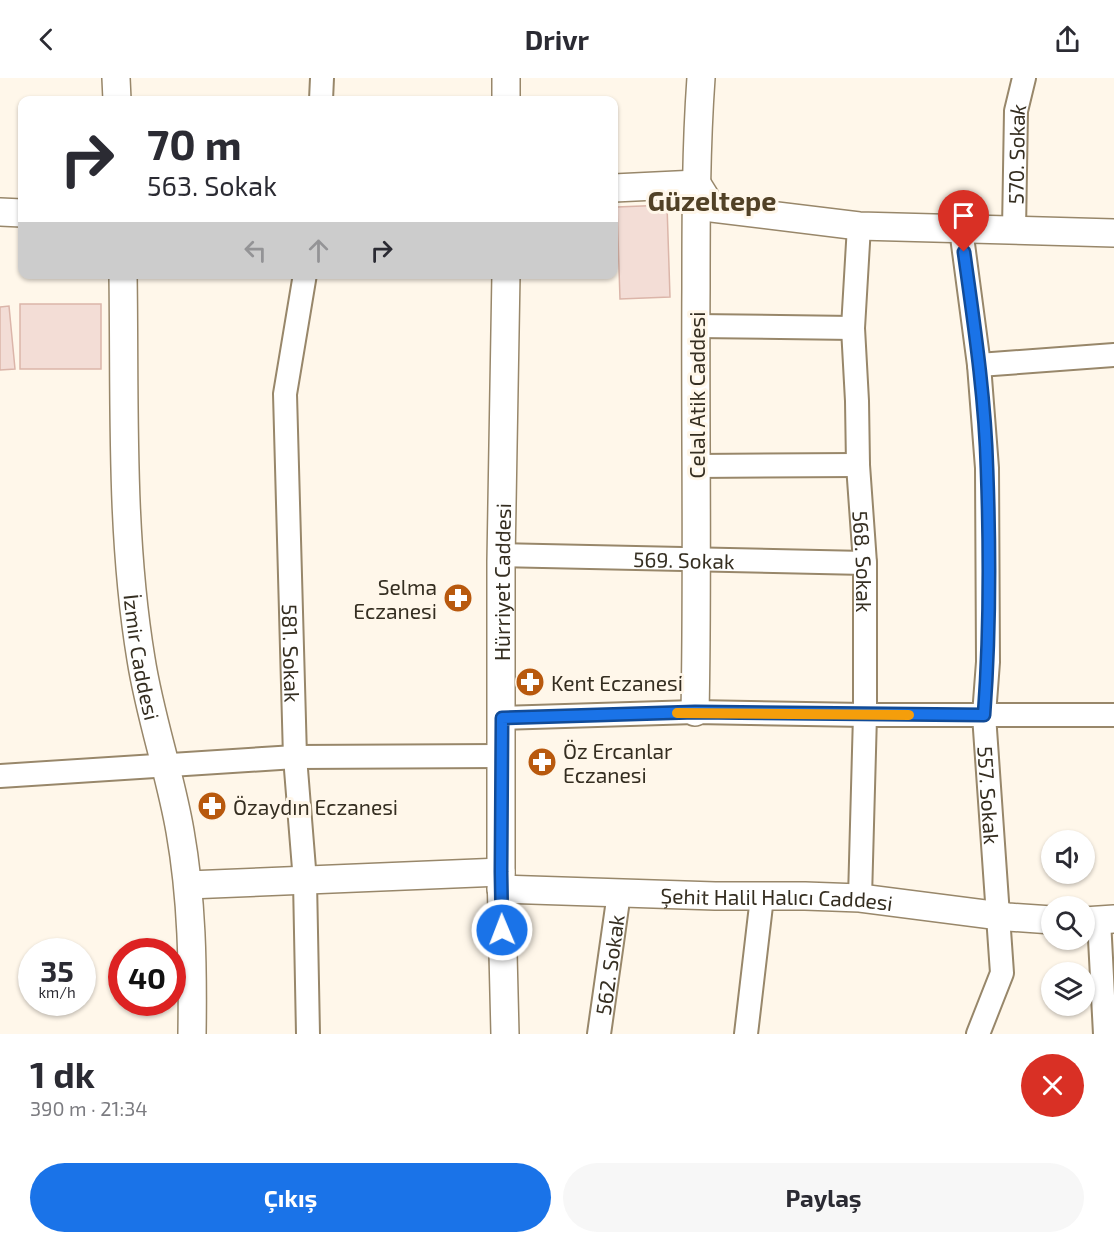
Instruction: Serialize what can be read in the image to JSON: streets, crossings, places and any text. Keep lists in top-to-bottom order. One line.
{"streets":{"street":["570. Sokak","Celal Atik Caddesi","569. Sokak","568. Sokak","Hürriyet Caddesi","581. Sokak","İzmir Caddesi","557. Sokak","Şehit Halil Halıcı Caddesi","562. Sokak"]},"crossings":[["Celal Atik Caddesi","569. Sokak"],["569. Sokak","568. Sokak"],["569. Sokak","Hürriyet Caddesi"],["568. Sokak","Şehit Halil Halıcı Caddesi"],["Hürriyet Caddesi","Şehit Halil Halıcı Caddesi"],["581. Sokak","Şehit Halil Halıcı Caddesi"],["İzmir Caddesi","Şehit Halil Halıcı Caddesi"],["557. Sokak","Şehit Halil Halıcı Caddesi"],["Şehit Halil Halıcı Caddesi","562. Sokak"]],"districts":["Güzeltepe"],"places":{"pharmacy":["Selma Eczanesi","Kent Eczanesi","Öz Ercanlar Eczanesi","Özaydın Eczanesi"]},"page":{"header":"Drivr","turn":["70 m","563. Sokak"],"speed":"35 km/h","limit":"40","heading":["1 dk","390 m · 21:34"],"buttons":["Çıkış","Paylaş"]}}
